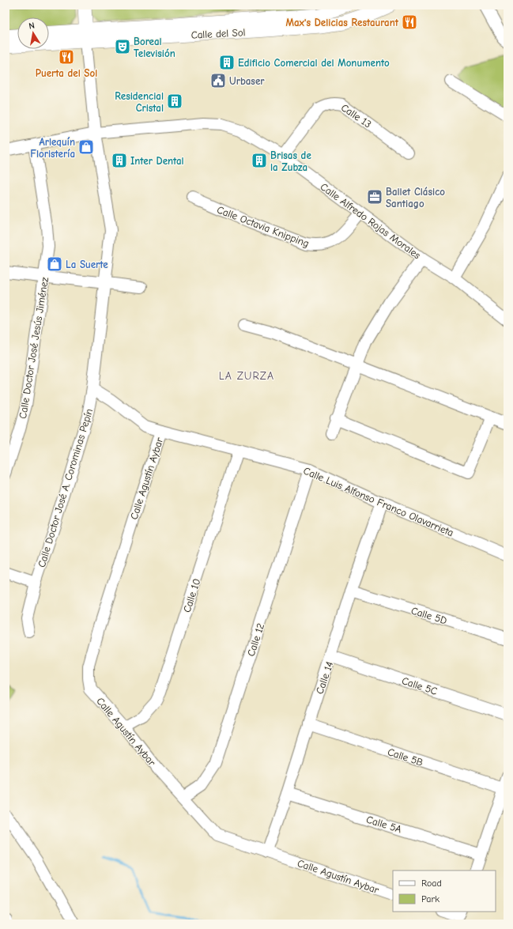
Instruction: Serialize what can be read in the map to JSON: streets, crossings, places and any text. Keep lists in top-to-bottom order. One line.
{"streets":{"main road":["Calle del Sol"],"street":["Calle 13","Calle Alfredo Rojas Morales","Calle Octavia Knipping","Calle Doctor José Jesús Jiménez","Calle Agustín Aybar","Calle Doctor José A. Corominas Pepín","Calle Luis Alfonso Franco Olavarrieta","Calle 10","Calle 5D","Calle 12","Calle 14","Calle 5C","Calle 5B","Calle 5A"]},"crossings":[["Calle del Sol","Calle Doctor José A. Corominas Pepín"],["Calle 13","Calle Alfredo Rojas Morales"],["Calle Alfredo Rojas Morales","Calle Octavia Knipping"],["Calle Alfredo Rojas Morales","Calle Doctor José Jesús Jiménez"],["Calle Alfredo Rojas Morales","Calle Doctor José A. Corominas Pepín"],["Calle Agustín Aybar","Calle Luis Alfonso Franco Olavarrieta"],["Calle Agustín Aybar","Calle 10"],["Calle Agustín Aybar","Calle 12"],["Calle Agustín Aybar","Calle 14"],["Calle Doctor José A. Corominas Pepín","Calle Luis Alfonso Franco Olavarrieta"],["Calle Luis Alfonso Franco Olavarrieta","Calle 10"],["Calle Luis Alfonso Franco Olavarrieta","Calle 12"],["Calle Luis Alfonso Franco Olavarrieta","Calle 14"],["Calle 5D","Calle 14"],["Calle 14","Calle 5C"],["Calle 14","Calle 5B"],["Calle 14","Calle 5A"]],"districts":["LA ZURZA"],"places":{"restaurant":["Max's Delicias Restaurant","Puerta del Sol"],"theatre":["Boreal Televisión"],"building":["Edificio Comercial del Monumento","Residencial Cristal","Inter Dental","Brisas de la Zubza"],"public building":["Urbaser"],"shop":["Arlequín Floristería","La Suerte"],"office":["Ballet Clásico Santiago"]},"legend":["Road","Park"],"north":"top"}
